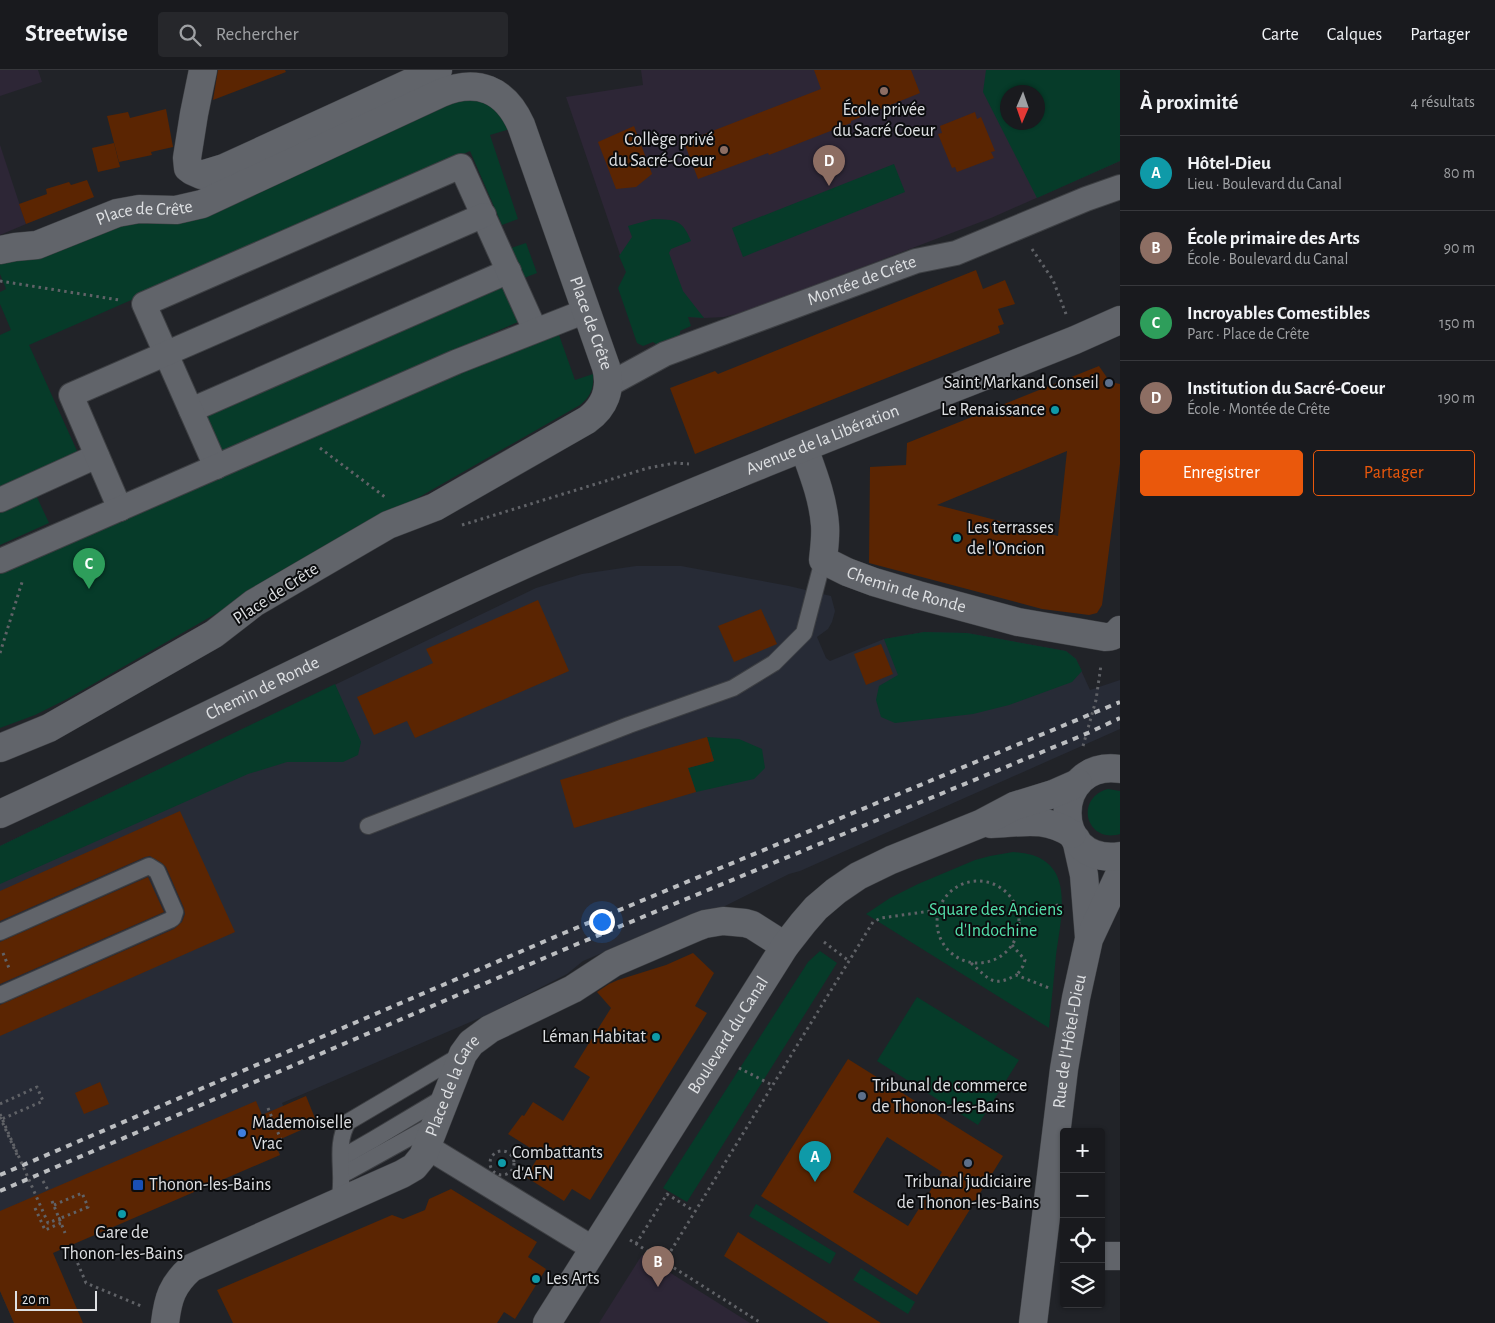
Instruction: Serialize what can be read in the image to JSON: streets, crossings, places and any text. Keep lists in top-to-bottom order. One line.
{"streets":{"street":["Place de Crête","Montée de Crête","Avenue de la Libération","Chemin de Ronde","Boulevard du Canal","Rue de l'Hôtel-Dieu","Place de la Gare"]},"crossings":[["Place de Crête","Montée de Crête"],["Avenue de la Libération","Chemin de Ronde"],["Boulevard du Canal","Rue de l'Hôtel-Dieu"],["Boulevard du Canal","Place de la Gare"]],"parks":["Square des Anciens d'Indochine"],"places":{"other":["École privée du Sacré Coeur","Collège privé du Sacré-Coeur","Saint Markand Conseil","Le Renaissance","Les terrasses de l'Oncion","Léman Habitat","Tribunal de commerce de Thonon-les-Bains","Mademoiselle Vrac","Combattants d'AFN","Tribunal judiciaire de Thonon-les-Bains","Gare de Thonon-les-Bains","Les Arts"],"transit":["Thonon-les-Bains"]},"scale_bar":"20 m","north":"bottom","page":{"header":"Streetwise","search":"Rechercher","nav":["Carte","Calques","Partager"],"heading":["À proximité","4 résultats"],"list":[{"mark":"A","name":"Hôtel-Dieu","note":"Lieu · Boulevard du Canal","value":"80 m"},{"mark":"B","name":"École primaire des Arts","note":"École · Boulevard du Canal","value":"90 m"},{"mark":"C","name":"Incroyables Comestibles","note":"Parc · Place de Crête","value":"150 m"},{"mark":"D","name":"Institution du Sacré-Coeur","note":"École · Montée de Crête","value":"190 m"}],"pins":["D","C","A","B"],"buttons":["Enregistrer","Partager"],"map_buttons":["+","−"],"scale":"20 m"}}
